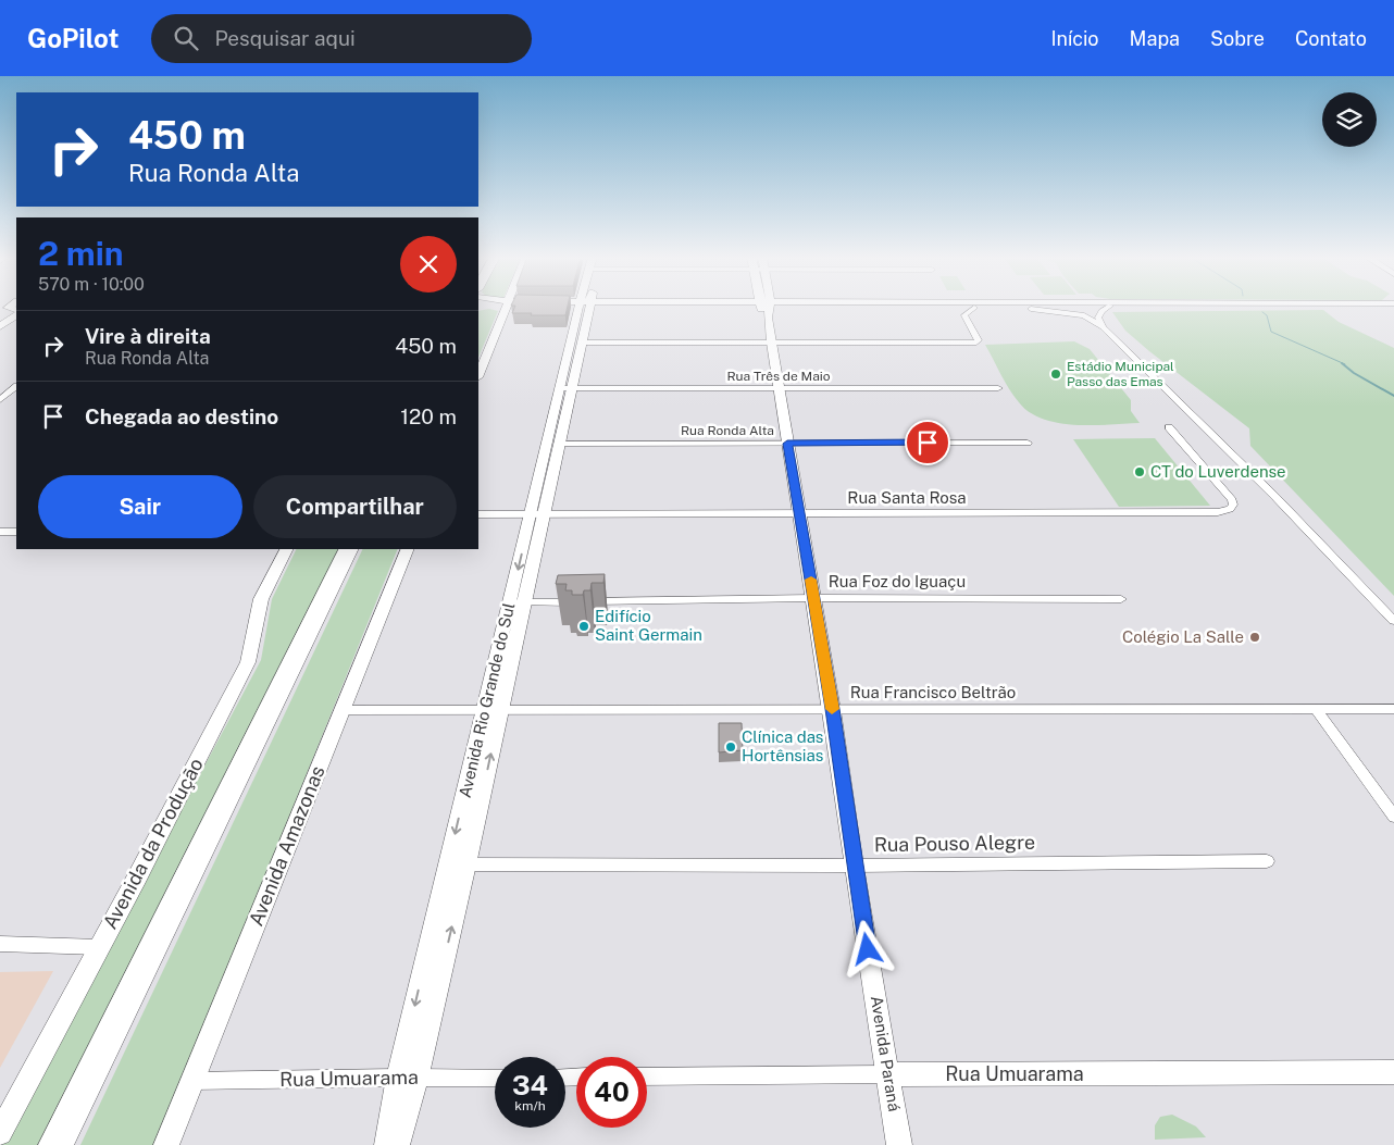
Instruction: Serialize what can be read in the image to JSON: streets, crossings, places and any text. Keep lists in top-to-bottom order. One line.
{"streets":{"street":["Rua Três de Maio","Rua Ronda Alta","Rua Santa Rosa","Rua Foz do Iguaçu","Rua Francisco Beltrão","Avenida Rio Grande do Sul","Avenida da Produção","Rua Pouso Alegre","Avenida Amazonas","Avenida Paraná","Rua Umuarama"]},"crossings":[["Rua Três de Maio","Avenida Rio Grande do Sul"],["Rua Três de Maio","Avenida Paraná"],["Rua Ronda Alta","Avenida Rio Grande do Sul"],["Rua Ronda Alta","Avenida Paraná"],["Rua Santa Rosa","Avenida Rio Grande do Sul"],["Rua Santa Rosa","Avenida Paraná"],["Rua Foz do Iguaçu","Avenida Rio Grande do Sul"],["Rua Foz do Iguaçu","Avenida Paraná"],["Rua Francisco Beltrão","Avenida Rio Grande do Sul"],["Rua Francisco Beltrão","Avenida Amazonas"],["Rua Francisco Beltrão","Avenida Paraná"],["Avenida Rio Grande do Sul","Rua Pouso Alegre"],["Avenida Rio Grande do Sul","Rua Umuarama"],["Rua Pouso Alegre","Avenida Paraná"],["Avenida Amazonas","Rua Umuarama"],["Avenida Paraná","Rua Umuarama"]],"places":["Estádio Municipal Passo das Emas","CT do Luverdense","Edifício Saint Germain","Colégio La Salle","Clínica das Hortênsias"],"page":{"header":"GoPilot","search":"Pesquisar aqui","nav":["Início","Mapa","Sobre","Contato"],"turn":["450 m","Rua Ronda Alta"],"heading":["2 min","570 m · 10:00"],"list":[{"name":"Vire à direita","note":"Rua Ronda Alta","value":"450 m"},{"name":"Chegada ao destino","value":"120 m"}],"buttons":["Sair","Compartilhar"],"speed":"34 km/h","limit":"40"}}
